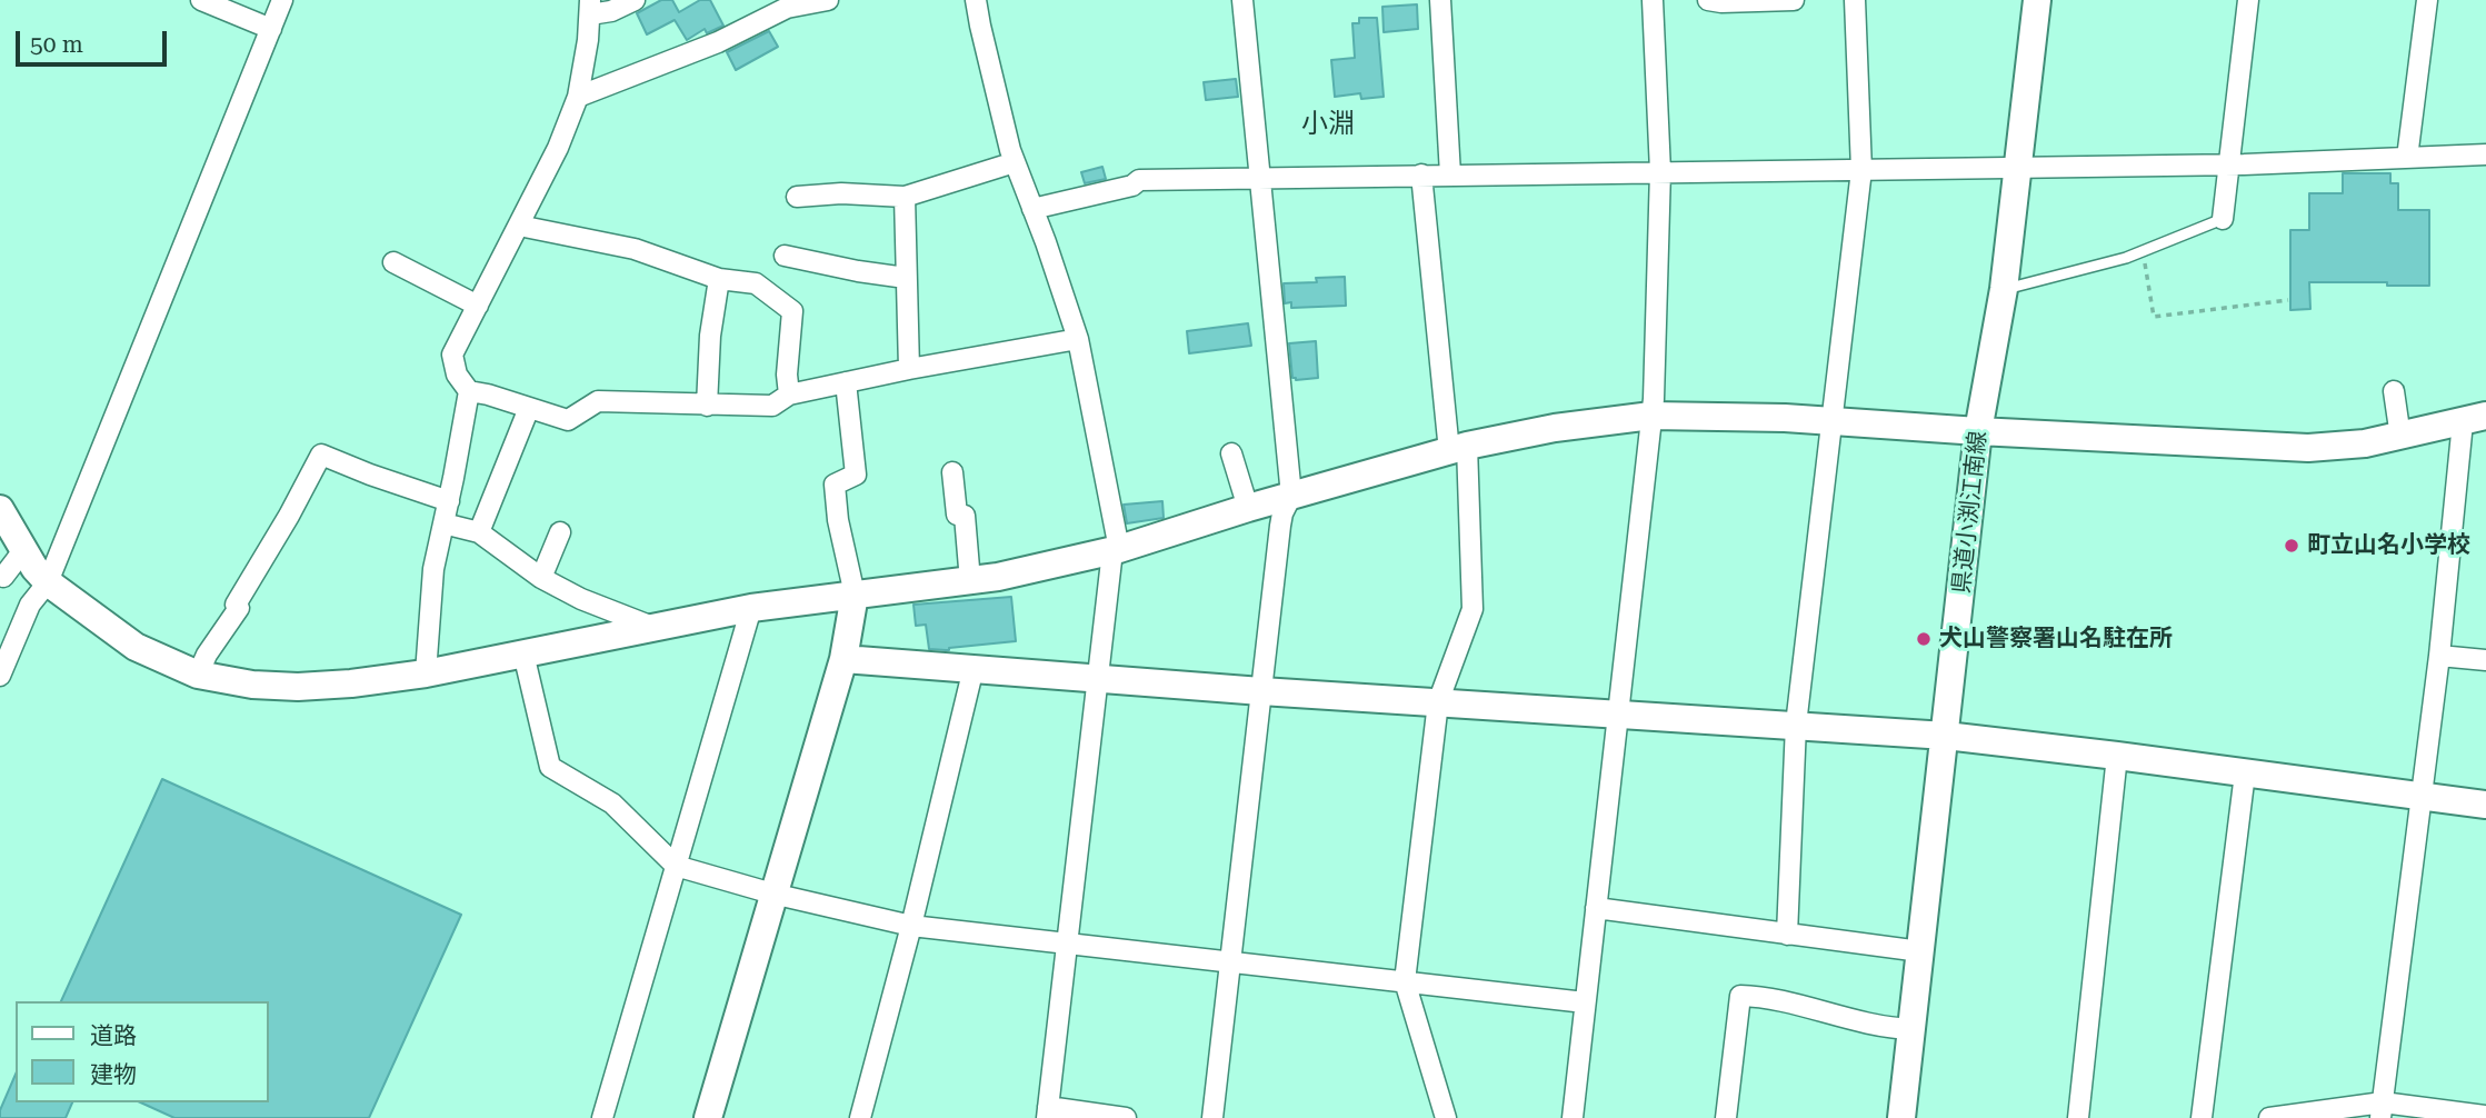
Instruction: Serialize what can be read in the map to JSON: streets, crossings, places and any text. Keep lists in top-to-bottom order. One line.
{"streets":{"street":["県道小渕江南線"]},"districts":["小淵"],"places":["町立山名小学校","犬山警察署山名駐在所"],"legend":["道路","建物"],"scale_bar":"50 m"}
